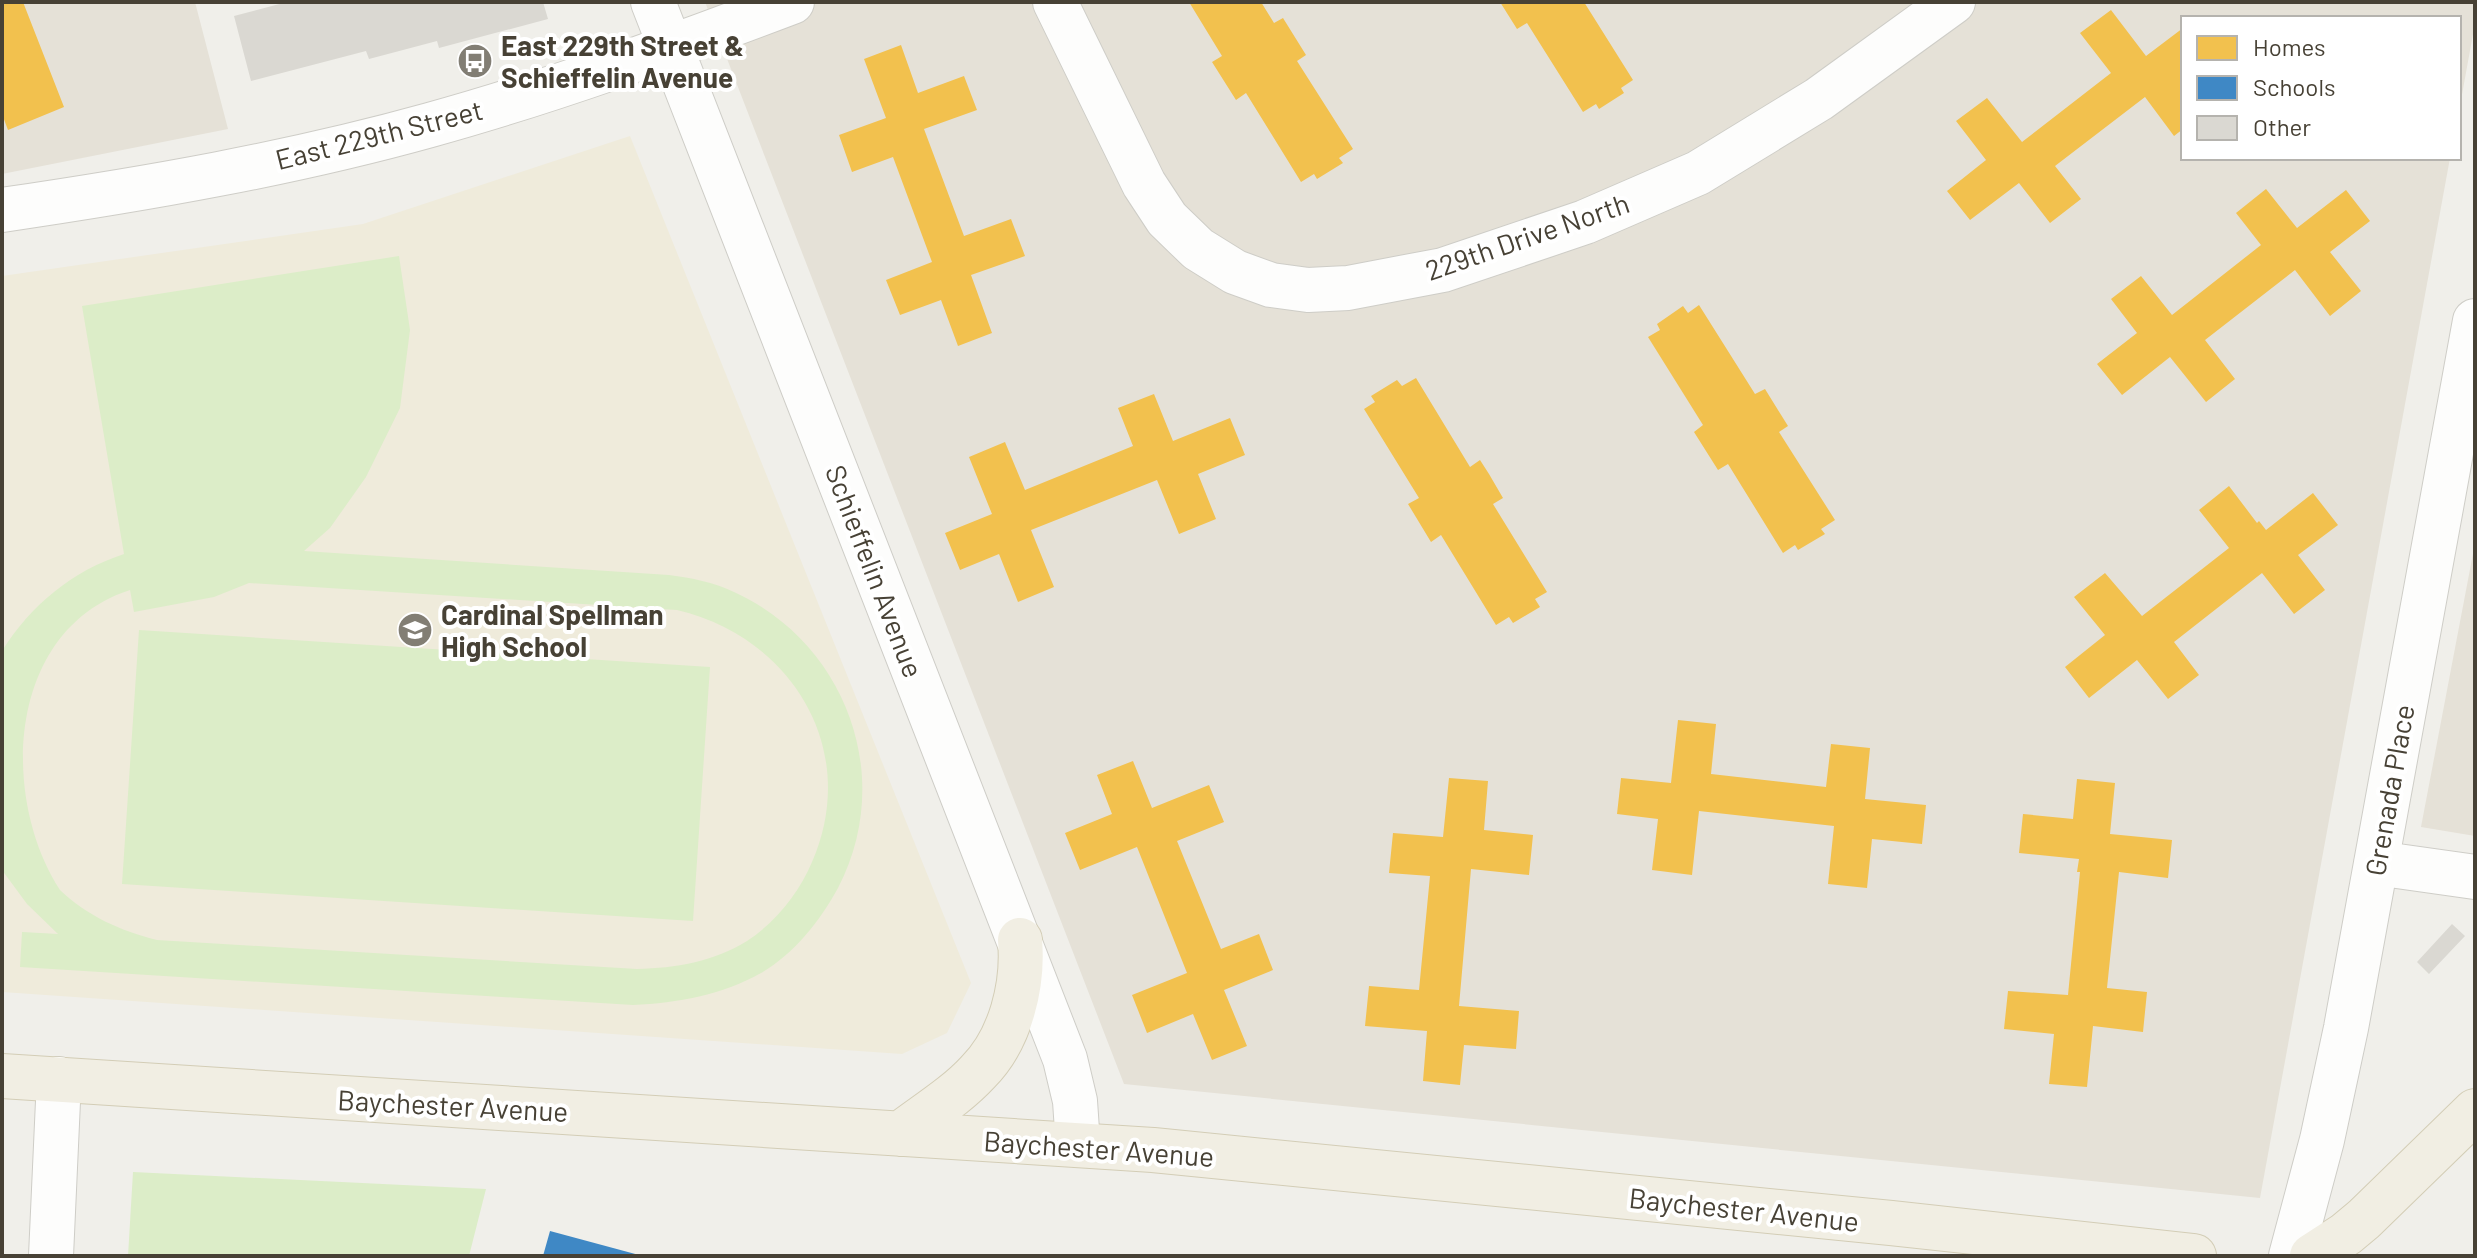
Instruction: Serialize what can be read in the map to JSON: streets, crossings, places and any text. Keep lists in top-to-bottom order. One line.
{"streets":{"main road":["Baychester Avenue"],"street":["East 229th Street","229th Drive North","Schieffelin Avenue","Grenada Place"]},"crossings":[["East 229th Street","Schieffelin Avenue"],["Schieffelin Avenue","Baychester Avenue"]],"places":{"bus stop":["East 229th Street & Schieffelin Avenue"],"school or university":["Cardinal Spellman High School"]},"legend":["Homes","Schools","Other"]}
